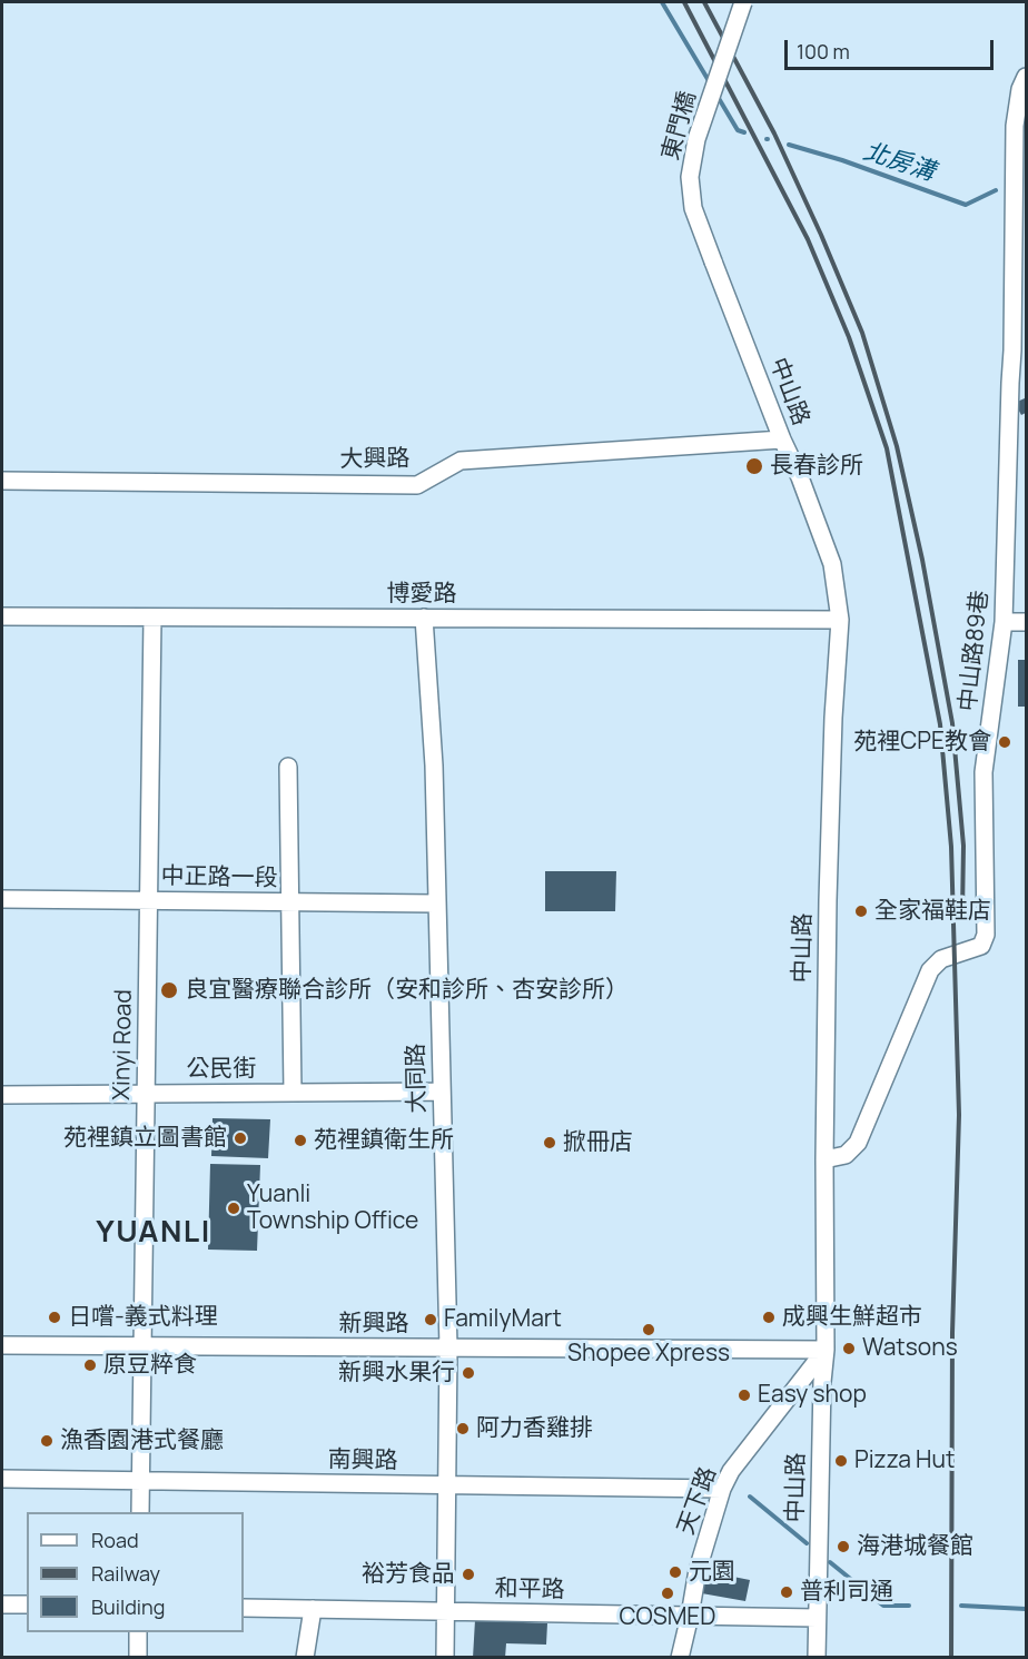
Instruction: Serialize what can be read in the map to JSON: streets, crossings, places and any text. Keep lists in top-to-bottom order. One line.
{"streets":{"street":["東門橋","中山路","大興路","博愛路","中山路89巷","中正路一段","Xinyi Road","公民街","大同路","新興路","南興路","天下路","和平路"]},"crossings":[["東門橋","中山路"],["中山路","大興路"],["中山路","博愛路"],["中山路","中山路89巷"],["中山路","新興路"],["中山路","天下路"],["中山路","和平路"],["博愛路","Xinyi Road"],["博愛路","大同路"],["中正路一段","Xinyi Road"],["中正路一段","大同路"],["Xinyi Road","公民街"],["Xinyi Road","新興路"],["Xinyi Road","南興路"],["公民街","大同路"],["大同路","新興路"],["大同路","南興路"],["大同路","和平路"],["新興路","天下路"],["南興路","天下路"],["天下路","和平路"]],"districts":["YUANLI"],"water":["北房溝"],"places":["長春診所","苑裡CPE教會","全家福鞋店","良宜醫療聯合診所（安和診所、杏安診所）","苑裡鎮立圖書館","苑裡鎮衛生所","掀冊店","Yuanli Township Office","日嚐-義式料理","成興生鮮超市","FamilyMart","Shopee Xpress","Watsons","原豆粹食","新興水果行","Easy shop","阿力香雞排","漁香園港式餐廳","Pizza Hut","海港城餐館","元園","裕芳食品","普利司通","COSMED"],"legend":["Road","Railway","Building"],"scale_bar":"100 m"}
